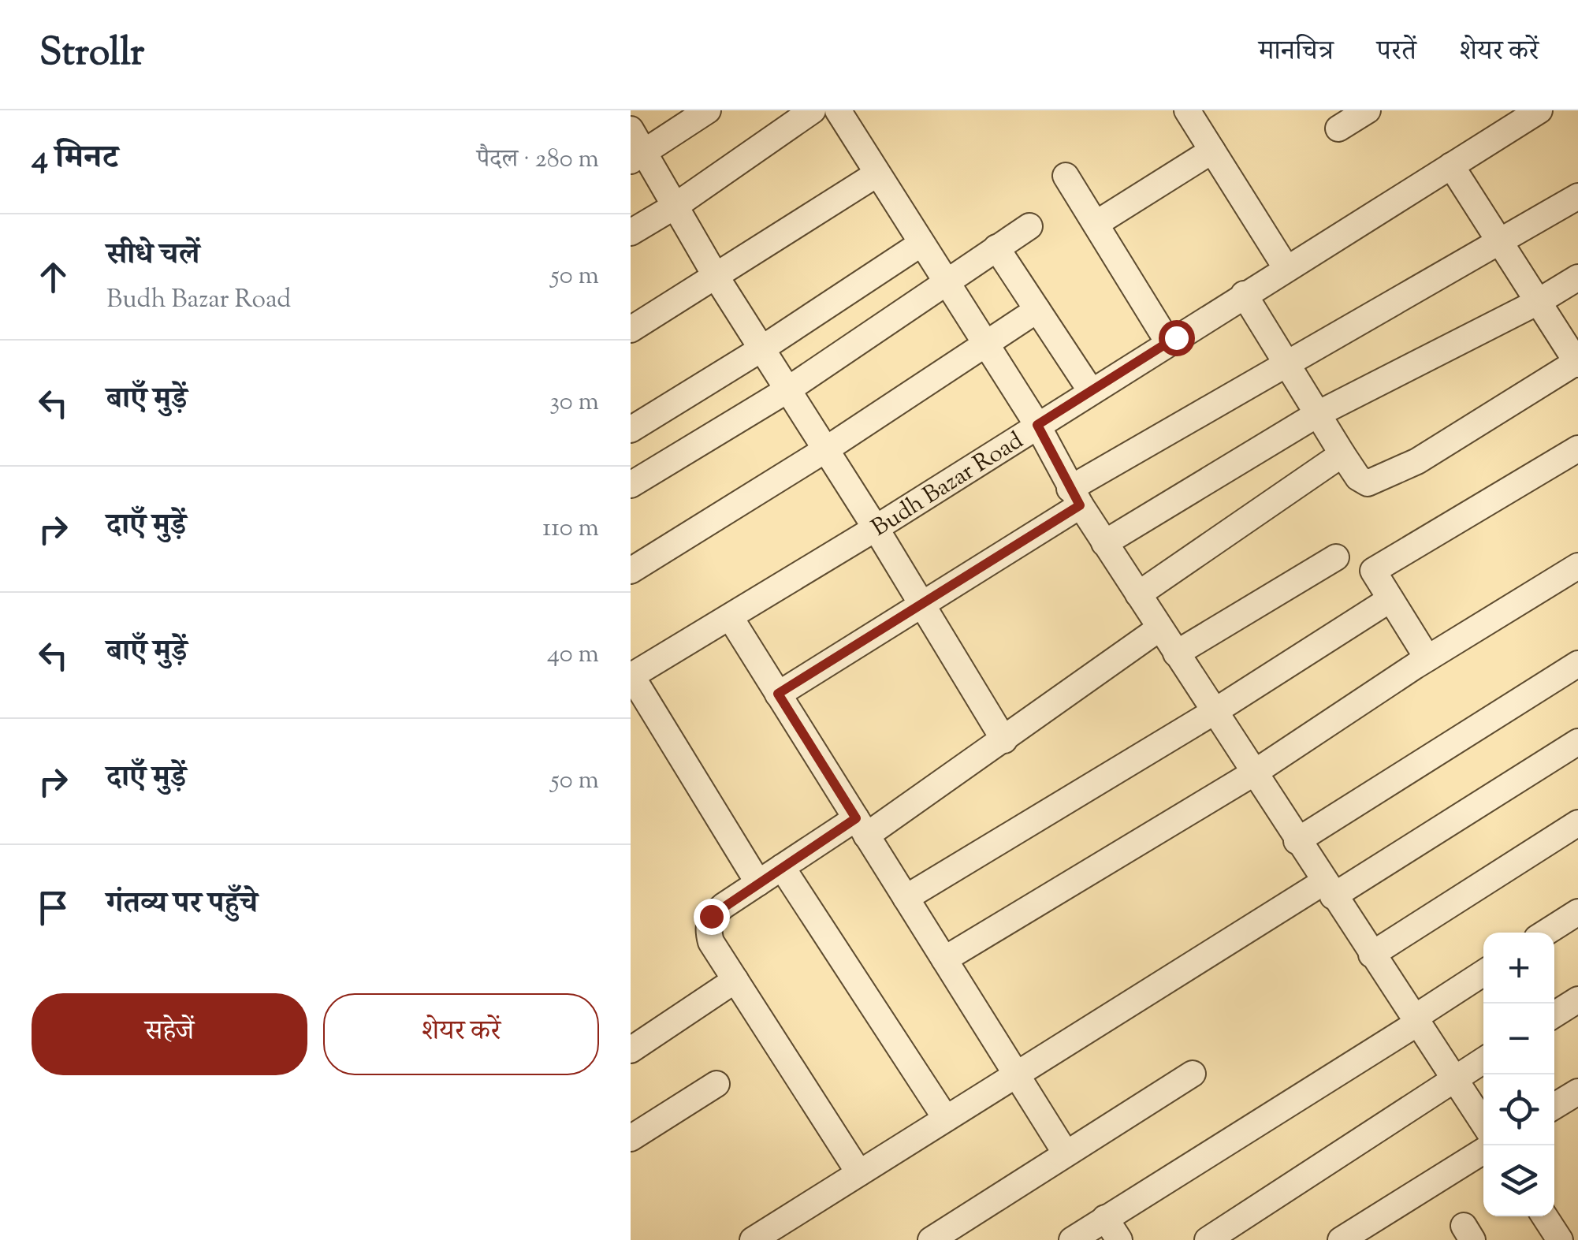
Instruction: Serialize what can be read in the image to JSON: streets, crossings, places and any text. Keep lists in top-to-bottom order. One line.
{"streets":{"street":["Budh Bazar Road"]},"page":{"header":"Strollr","nav":["मानचित्र","परतें","शेयर करें"],"heading":["4 मिनट","पैदल · 280 m"],"list":[["सीधे चलें","Budh Bazar Road","50 m"],["बाएँ मुड़ें","30 m"],["दाएँ मुड़ें","110 m"],["बाएँ मुड़ें","40 m"],["दाएँ मुड़ें","50 m"],"गंतव्य पर पहुँचे"],"map_buttons":["+","−"],"buttons":["सहेजें","शेयर करें"]}}
